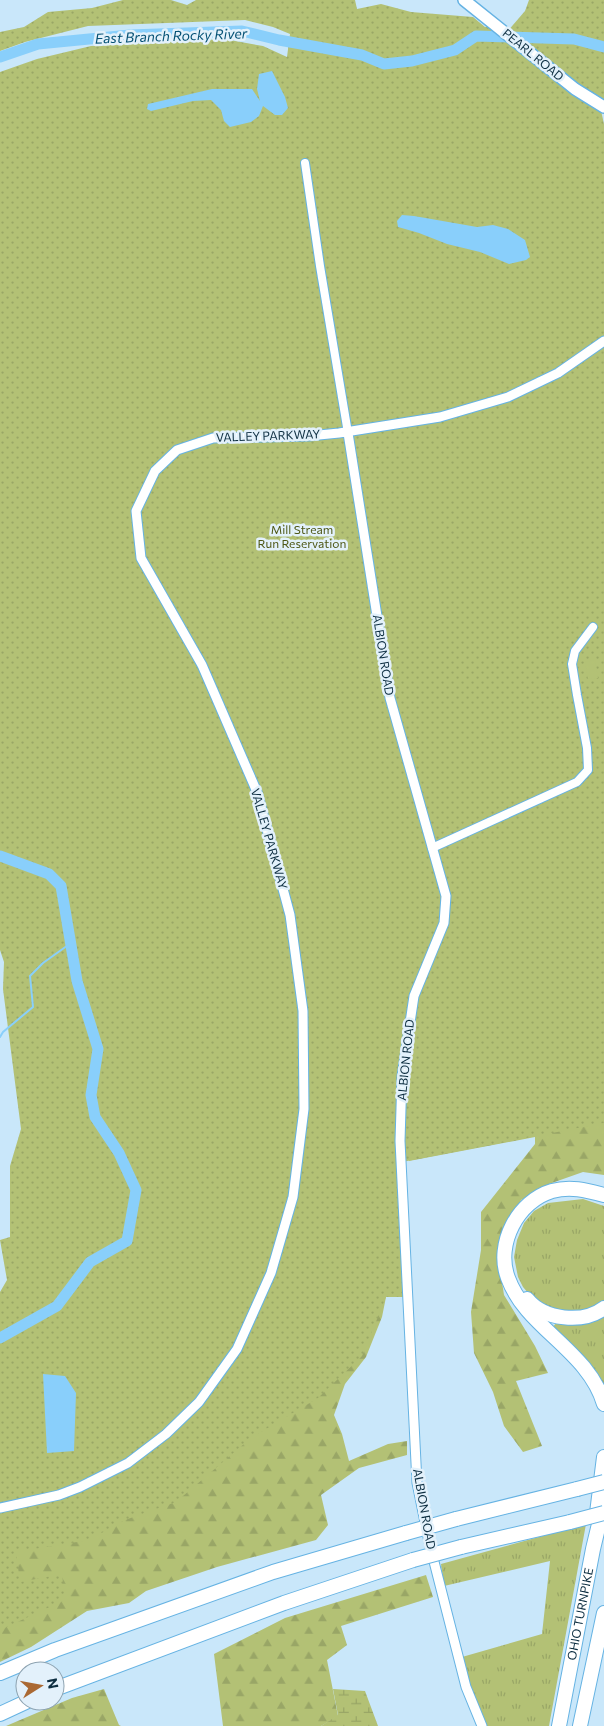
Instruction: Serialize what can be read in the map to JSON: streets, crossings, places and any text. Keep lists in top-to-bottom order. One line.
{"streets":{"highway":["OHIO TURNPIKE"],"main road":["PEARL ROAD"],"street":["VALLEY PARKWAY","ALBION ROAD"]},"crossings":[["VALLEY PARKWAY","ALBION ROAD"]],"water":["East Branch Rocky River"],"parks":["Mill Stream Run Reservation"],"north":"right"}
